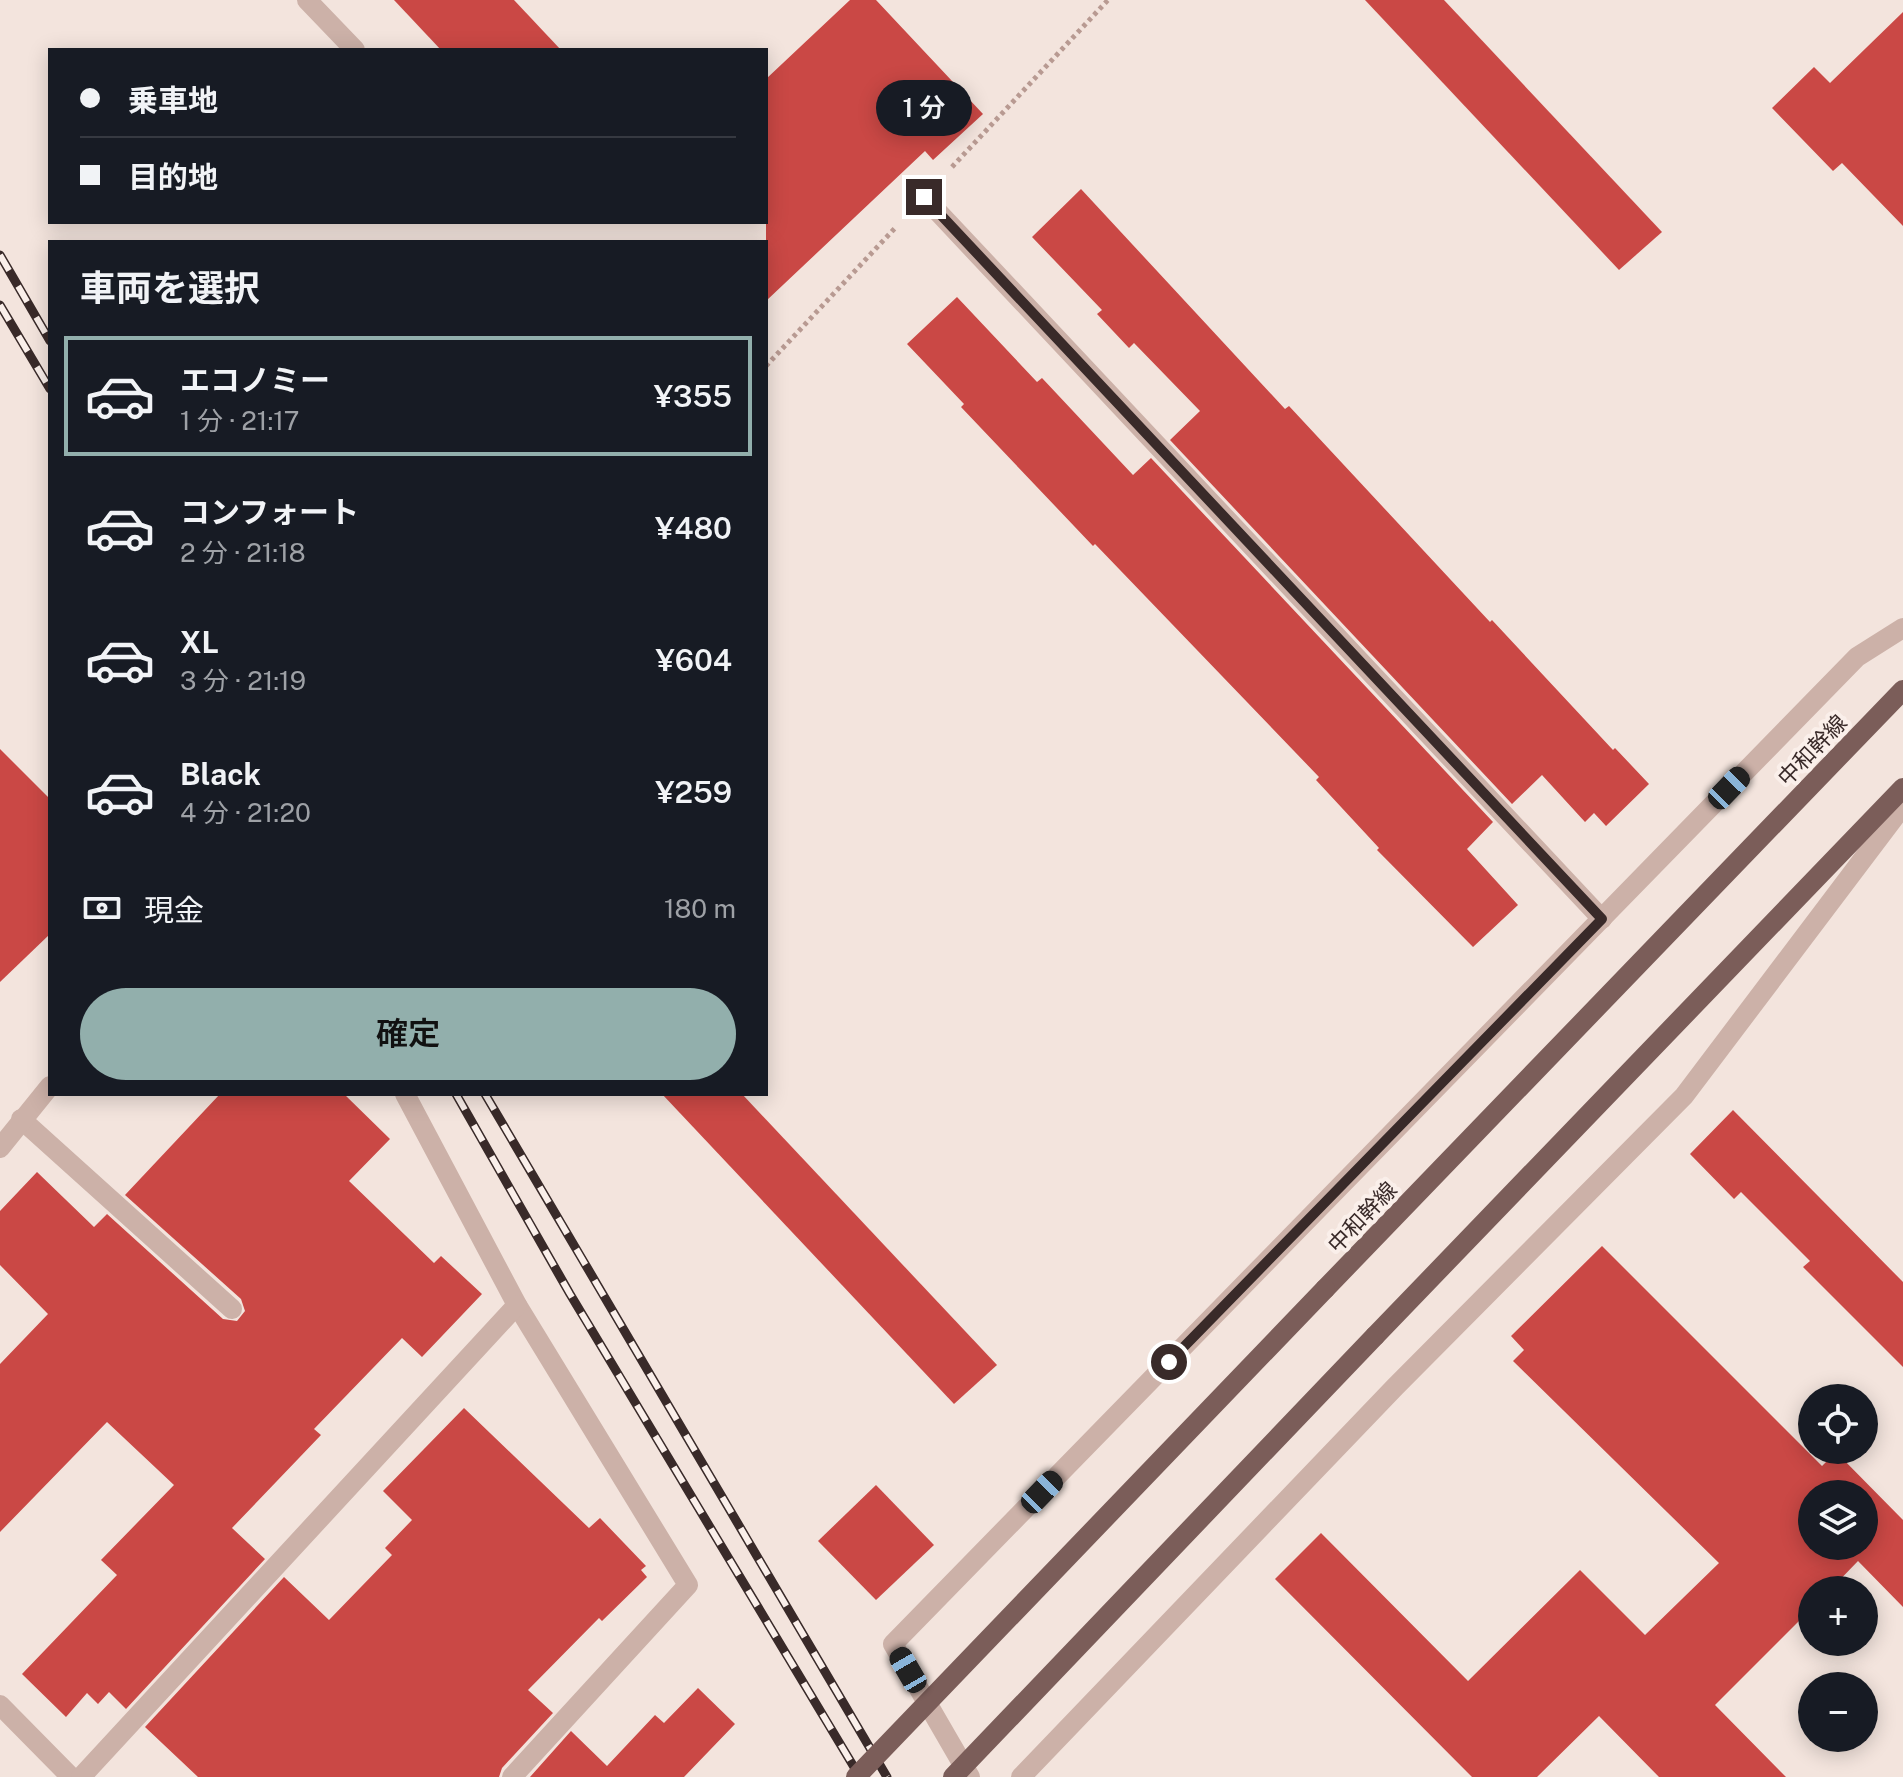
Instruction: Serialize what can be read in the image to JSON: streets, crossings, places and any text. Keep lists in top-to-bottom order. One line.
{"streets":{"main road":["中和幹線"]},"page":{"banner":["乗車地","目的地"],"bubble":"1 分","heading":"車両を選択","list":[{"name":"エコノミー","note":"1 分 · 21:17","value":"¥355"},{"name":"コンフォート","note":"2 分 · 21:18","value":"¥480"},{"name":"XL","note":"3 分 · 21:19","value":"¥604"},{"name":"Black","note":"4 分 · 21:20","value":"¥259"}],"pay":["現金","180 m"],"buttons":"確定","map_buttons":["+","−"]}}
